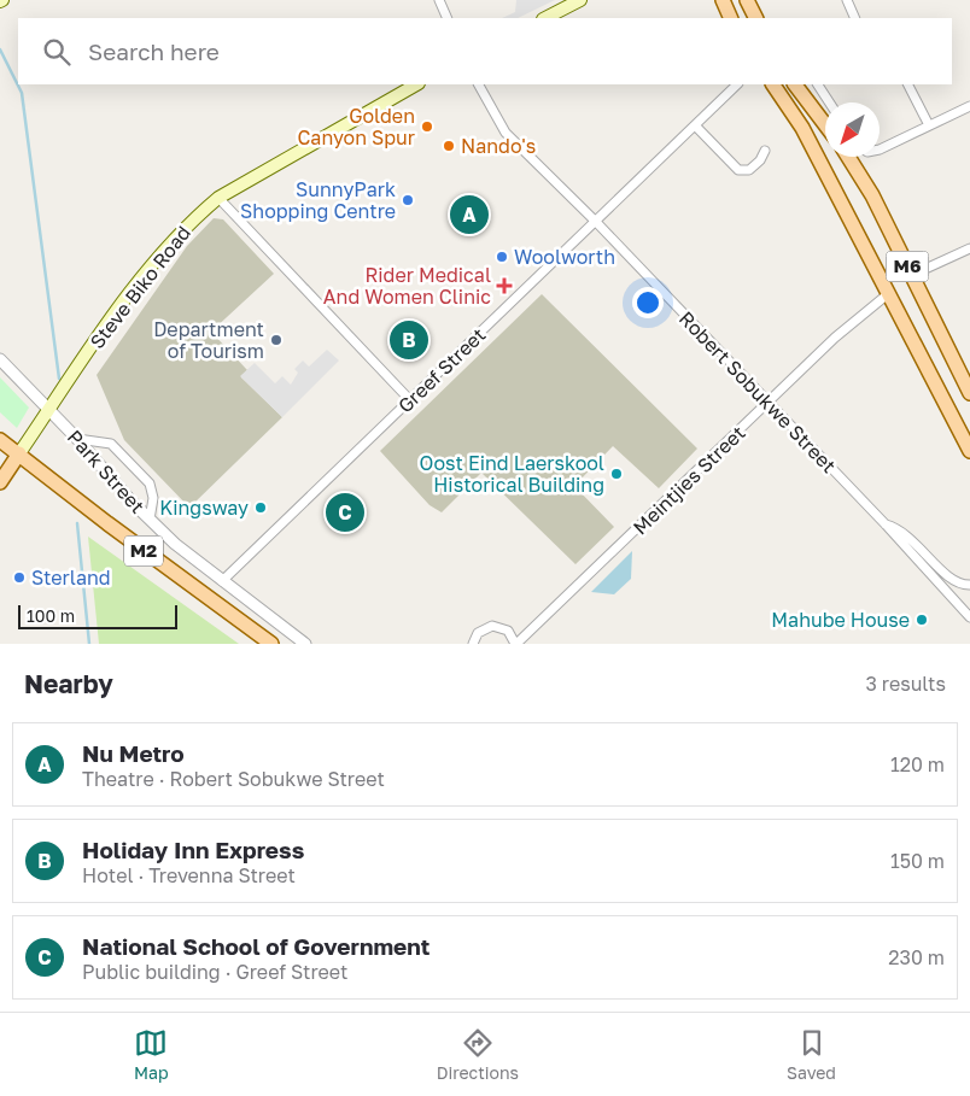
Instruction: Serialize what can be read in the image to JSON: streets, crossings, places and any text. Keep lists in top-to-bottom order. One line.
{"streets":{"main road":["M6","Steve Biko Road","M2"],"street":["Greef Street","Robert Sobukwe Street","Park Street","Meintjies Street"]},"crossings":[["M6","Meintjies Street"],["Steve Biko Road","Park Street"],["Steve Biko Road","M2"],["Greef Street","Robert Sobukwe Street"],["Greef Street","Park Street"],["Robert Sobukwe Street","Meintjies Street"]],"places":{"other":["Golden Canyon Spur","Nando's","SunnyPark Shopping Centre","Woolworth","Department of Tourism","Oost Eind Laerskool Historical Building","Kingsway","Sterland","Mahube House"],"health":["Rider Medical And Women Clinic"]},"scale_bar":"100 m","north":"bottom left","page":{"search":"Search here","pins":["A","B","C"],"scale":"100 m","heading":["Nearby","3 results"],"list":[{"mark":"A","name":"Nu Metro","note":"Theatre · Robert Sobukwe Street","value":"120 m"},{"mark":"B","name":"Holiday Inn Express","note":"Hotel · Trevenna Street","value":"150 m"},{"mark":"C","name":"National School of Government","note":"Public building · Greef Street","value":"230 m"}],"nav":["Map","Directions","Saved"]}}
